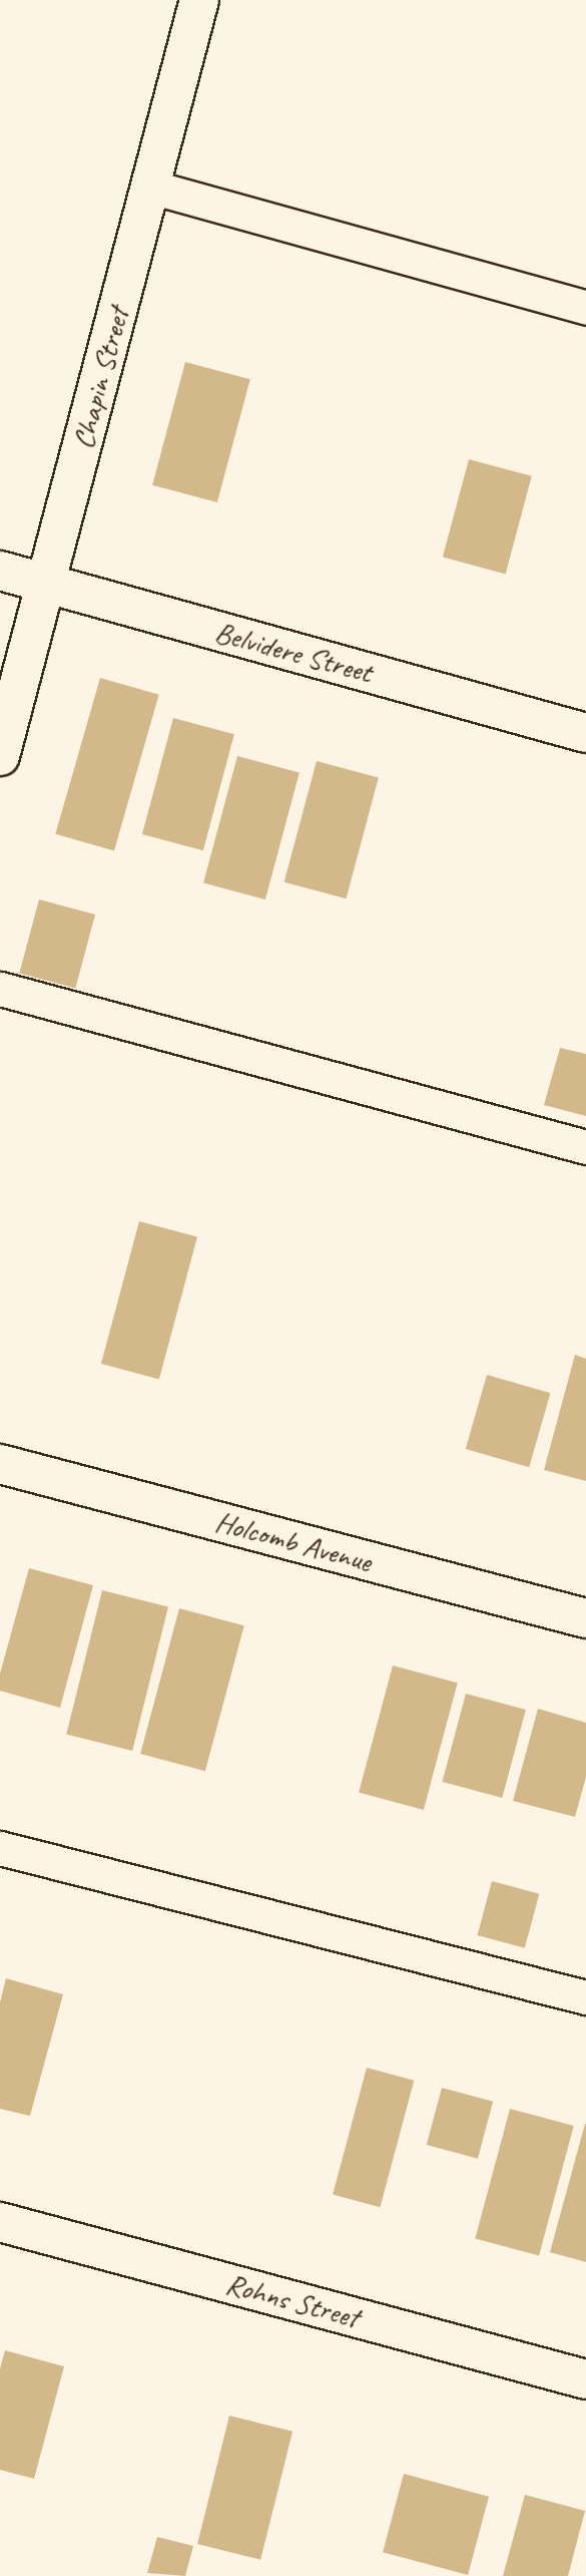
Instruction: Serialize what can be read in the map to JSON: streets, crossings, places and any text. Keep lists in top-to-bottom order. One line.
{"streets":{"street":["Chapin Street","Belvidere Street","Holcomb Avenue","Rohns Street"]},"crossings":[["Chapin Street","Belvidere Street"]]}
